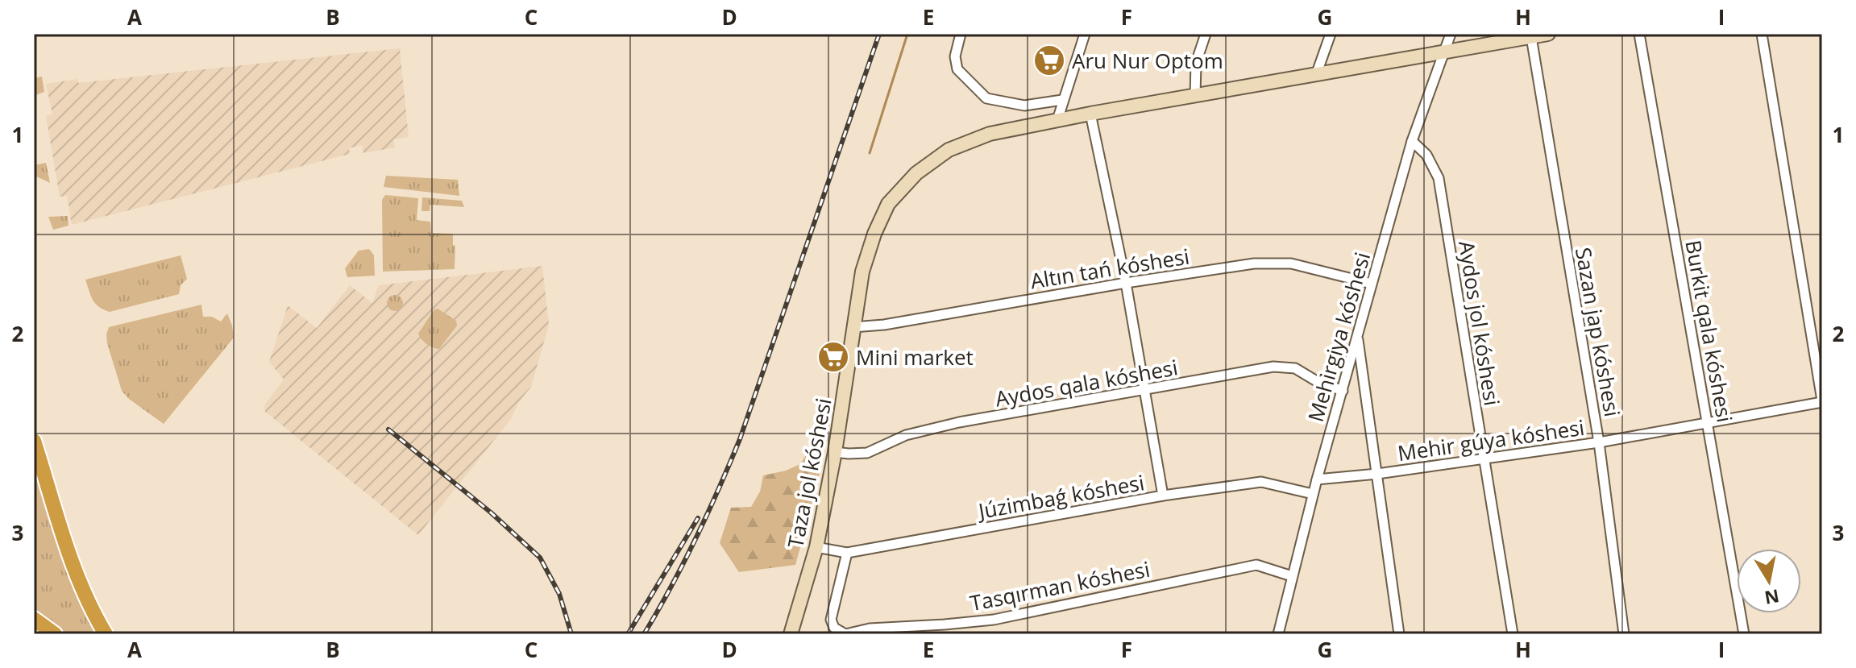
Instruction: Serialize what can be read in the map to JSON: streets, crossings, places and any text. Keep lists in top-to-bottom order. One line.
{"streets":{"main road":["Taza jol kóshesi"],"street":["Altın tań kóshesi","Aydos jol kóshesi","Burkit qala kóshesi","Sazan jap kóshesi","Mehirgiya kóshesi","Aydos qala kóshesi","Mehir gúyа kóshesi","Júzimbaǵ kóshesi","Tasqırman kóshesi"]},"crossings":[["Altın tań kóshesi","Mehirgiya kóshesi"],["Altın tań kóshesi","Taza jol kóshesi"],["Aydos jol kóshesi","Mehirgiya kóshesi"],["Aydos jol kóshesi","Mehir gúyа kóshesi"],["Burkit qala kóshesi","Mehir gúyа kóshesi"],["Sazan jap kóshesi","Mehir gúyа kóshesi"],["Sazan jap kóshesi","Taza jol kóshesi"],["Mehirgiya kóshesi","Aydos qala kóshesi"],["Mehirgiya kóshesi","Mehir gúyа kóshesi"],["Mehirgiya kóshesi","Taza jol kóshesi"],["Mehirgiya kóshesi","Júzimbaǵ kóshesi"],["Mehirgiya kóshesi","Tasqırman kóshesi"],["Aydos qala kóshesi","Taza jol kóshesi"],["Taza jol kóshesi","Júzimbaǵ kóshesi"],["Júzimbaǵ kóshesi","Tasqırman kóshesi"]],"places":{"supermarket":["Aru Nur Optom","Mini market"]},"north":"bottom","grid":{"columns":["A","B","C","D","E","F","G","H","I"],"rows":["1","2","3"]}}
